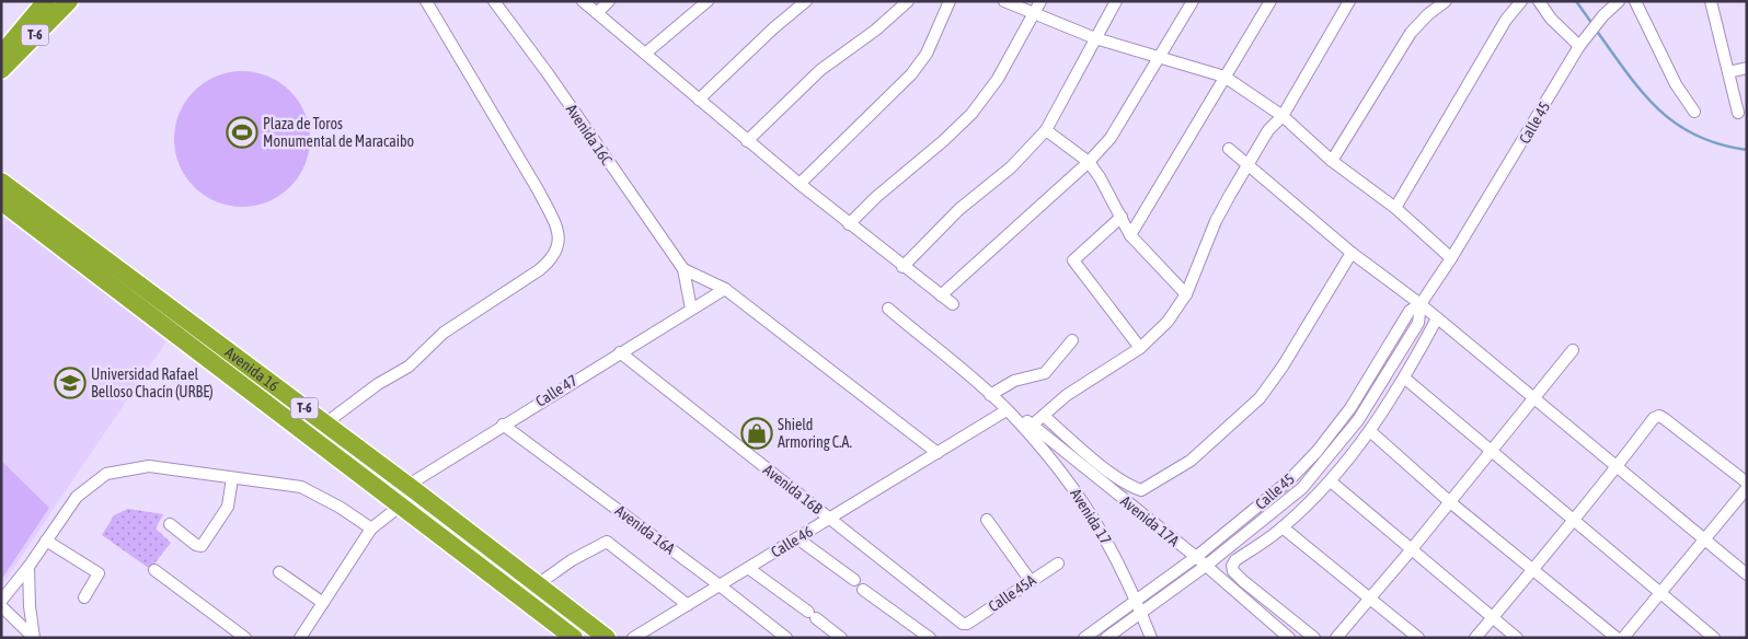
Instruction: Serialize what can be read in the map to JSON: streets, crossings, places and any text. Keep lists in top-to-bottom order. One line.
{"streets":{"highway":["T-6","Avenida 16"],"street":["Calle 45","Avenida 16C","Calle 47","Avenida 16B","Avenida 17","Avenida 17A","Avenida 16A","Calle 46","Calle 45A"]},"crossings":[["Calle 45","Avenida 17"],["Calle 45","Avenida 17A"],["Avenida 16","Calle 47"],["Calle 47","Avenida 16B"],["Calle 47","Avenida 16A"],["Avenida 16B","Calle 46"],["Avenida 16B","Calle 45A"],["Avenida 17","Avenida 17A"],["Avenida 17","Calle 46"],["Avenida 17A","Calle 46"],["Avenida 16A","Calle 46"]],"places":{"sports":["Plaza de Toros Monumental de Maracaibo"],"school or university":["Universidad Rafael Belloso Chacín (URBE)"],"shop":["Shield Armoring C.A."]}}
